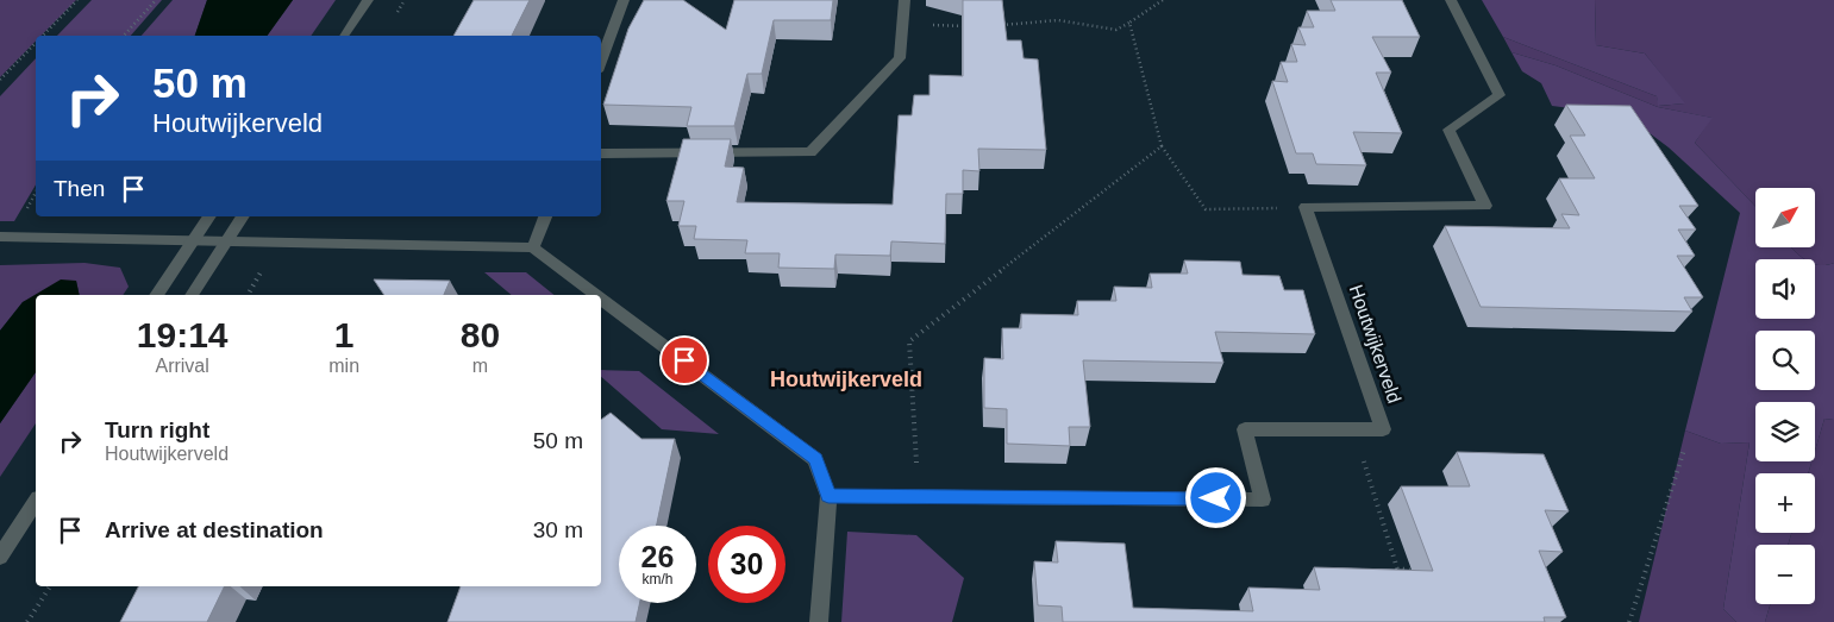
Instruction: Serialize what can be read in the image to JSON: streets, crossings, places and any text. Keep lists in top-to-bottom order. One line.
{"streets":{"street":["Houtwijkerveld"]},"districts":["Houtwijkerveld"],"north":"top right","page":{"turn":["50 m","Houtwijkerveld"],"then":"Then","map_buttons":["+","−"],"eta":["19:14","Arrival","1","min","80","m"],"list":[{"name":"Turn right","note":"Houtwijkerveld","value":"50 m"},{"name":"Arrive at destination","value":"30 m"}],"speed":"26 km/h","limit":"30"}}
